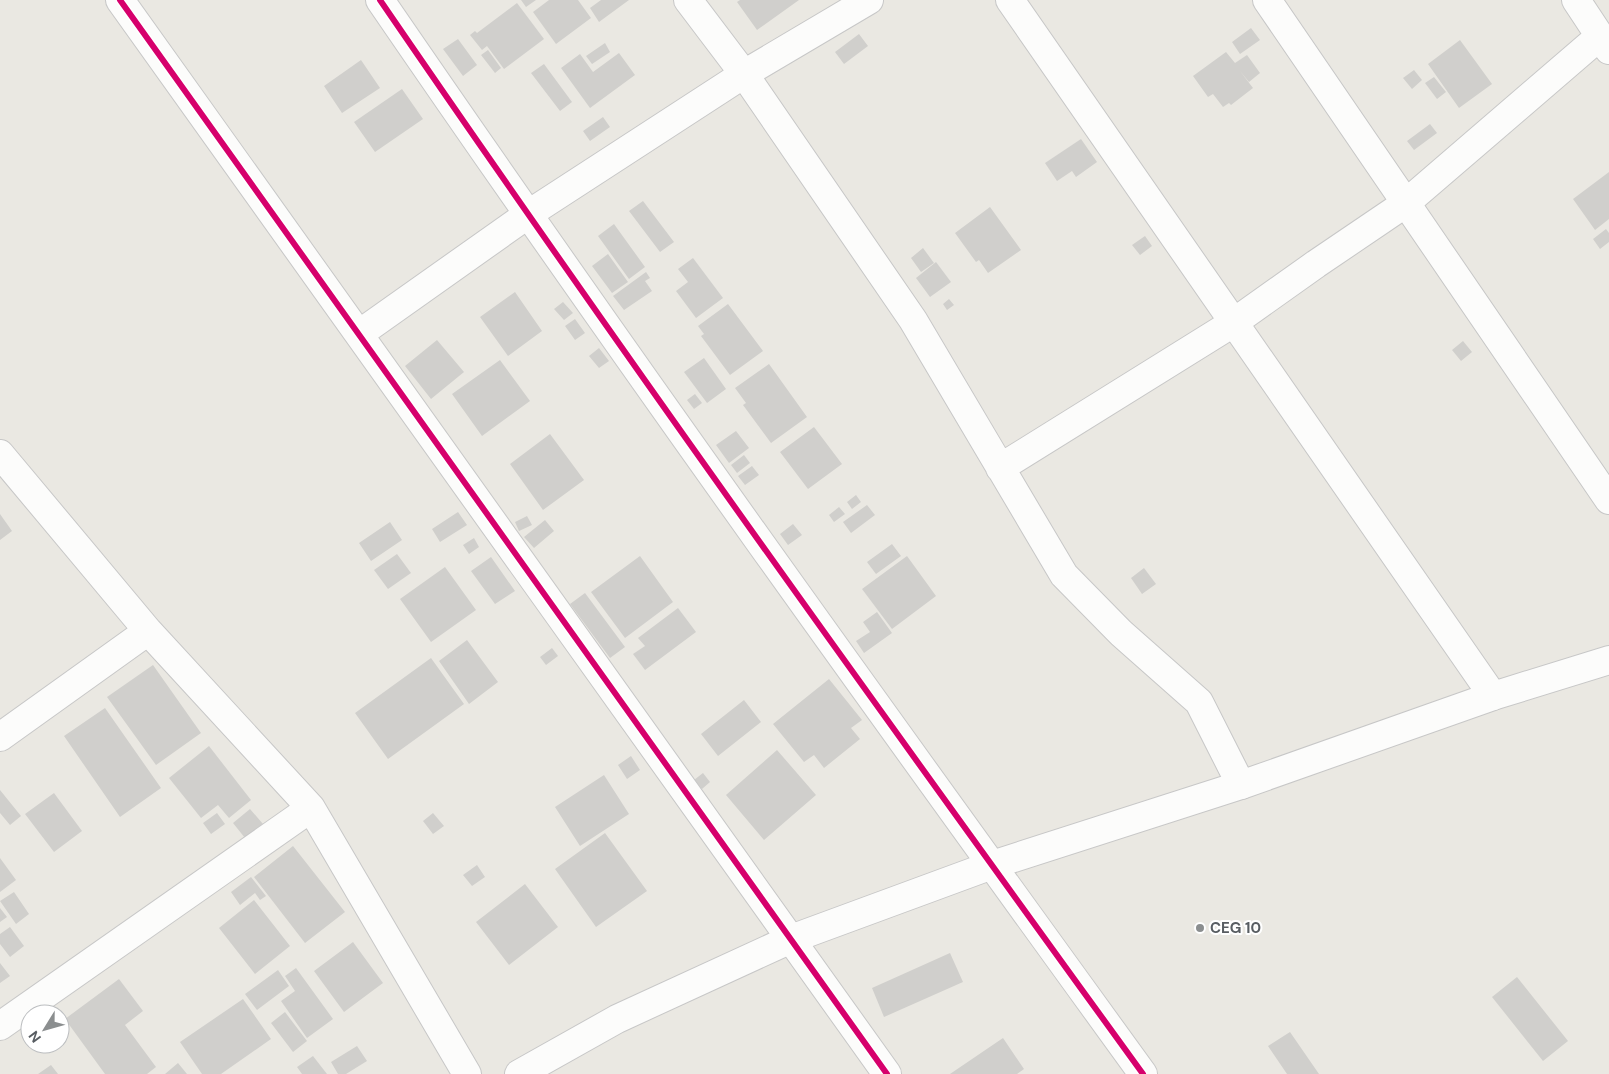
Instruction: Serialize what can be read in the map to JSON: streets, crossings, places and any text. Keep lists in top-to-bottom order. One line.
{"places":["CEG 10"],"north":"bottom left"}
